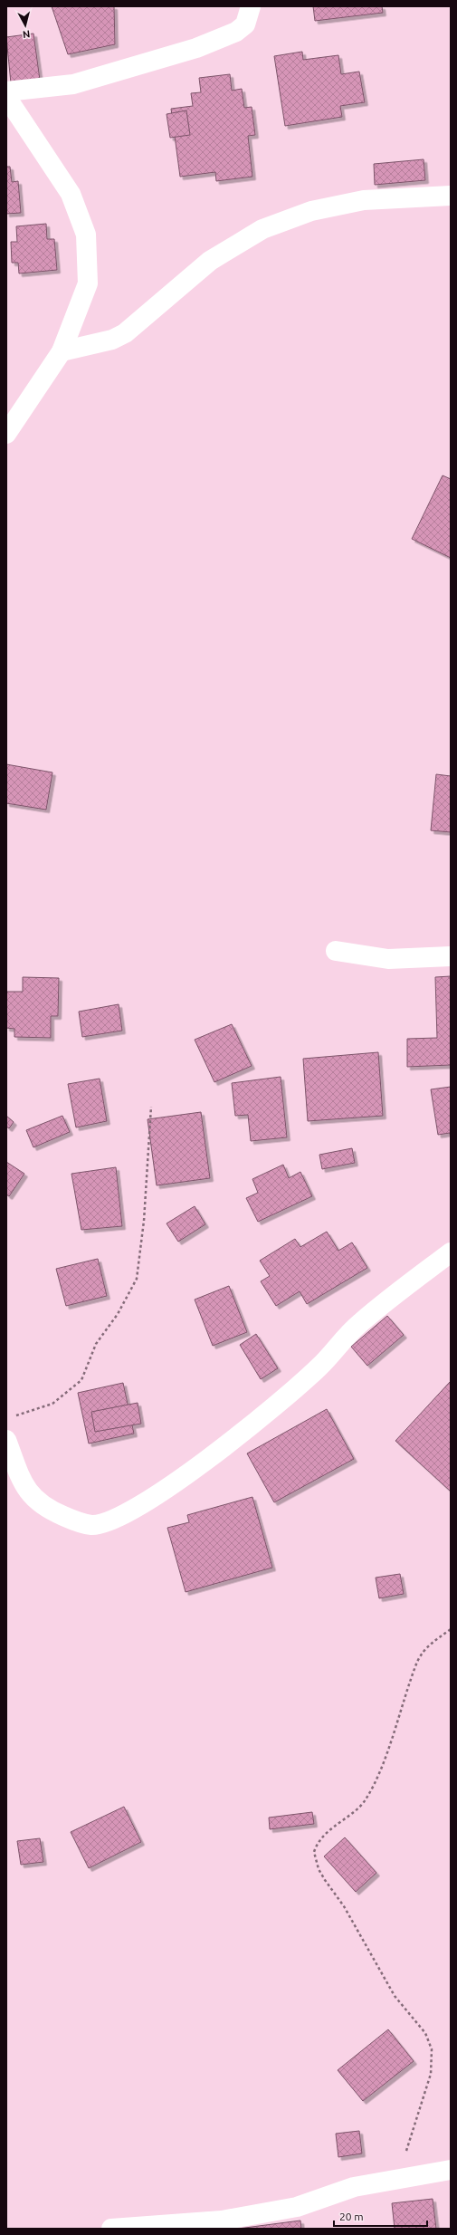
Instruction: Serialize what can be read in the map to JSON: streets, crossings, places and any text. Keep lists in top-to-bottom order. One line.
{"scale_bar":"20 m","north":"bottom"}
